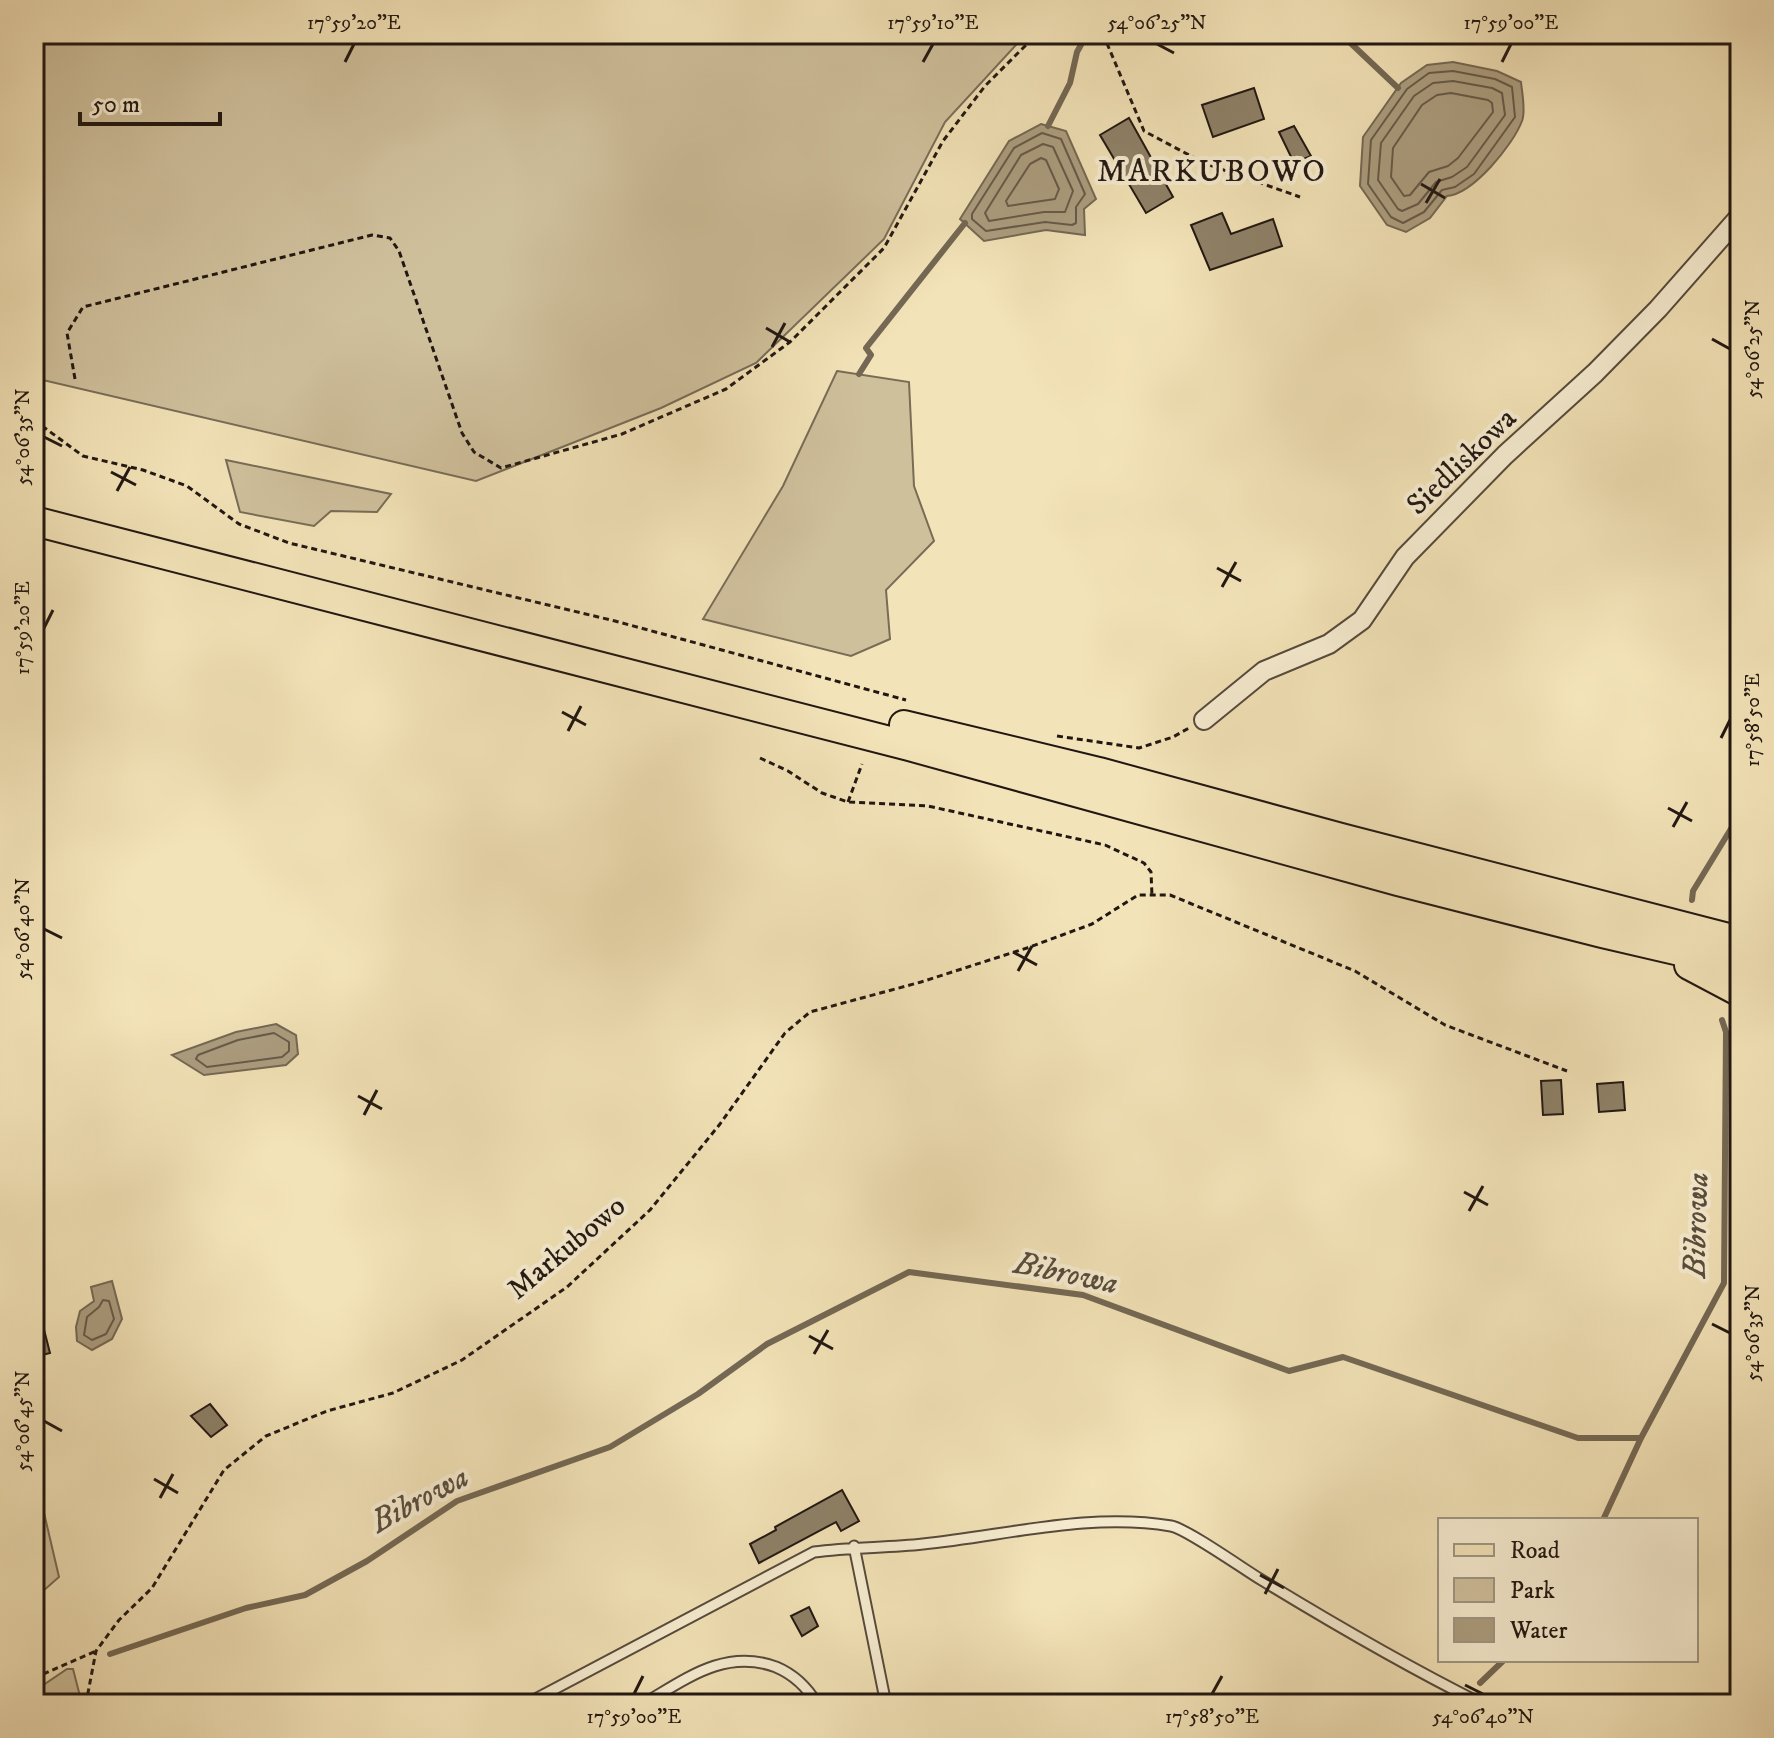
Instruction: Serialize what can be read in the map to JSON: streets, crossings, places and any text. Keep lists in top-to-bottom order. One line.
{"streets":{"street":["Siedliskowa"],"path":["Markubowo"]},"districts":["MARKUBOWO"],"water":["Bibrowa"],"legend":["Road","Park","Water"],"scale_bar":"50 m","coordinates":["17°59'20\"E","17°59'10\"E","54°06'25\"N","17°59'00\"E","54°06'35\"N","17°58'50\"E","54°06'40\"N","54°06'45\"N"]}
